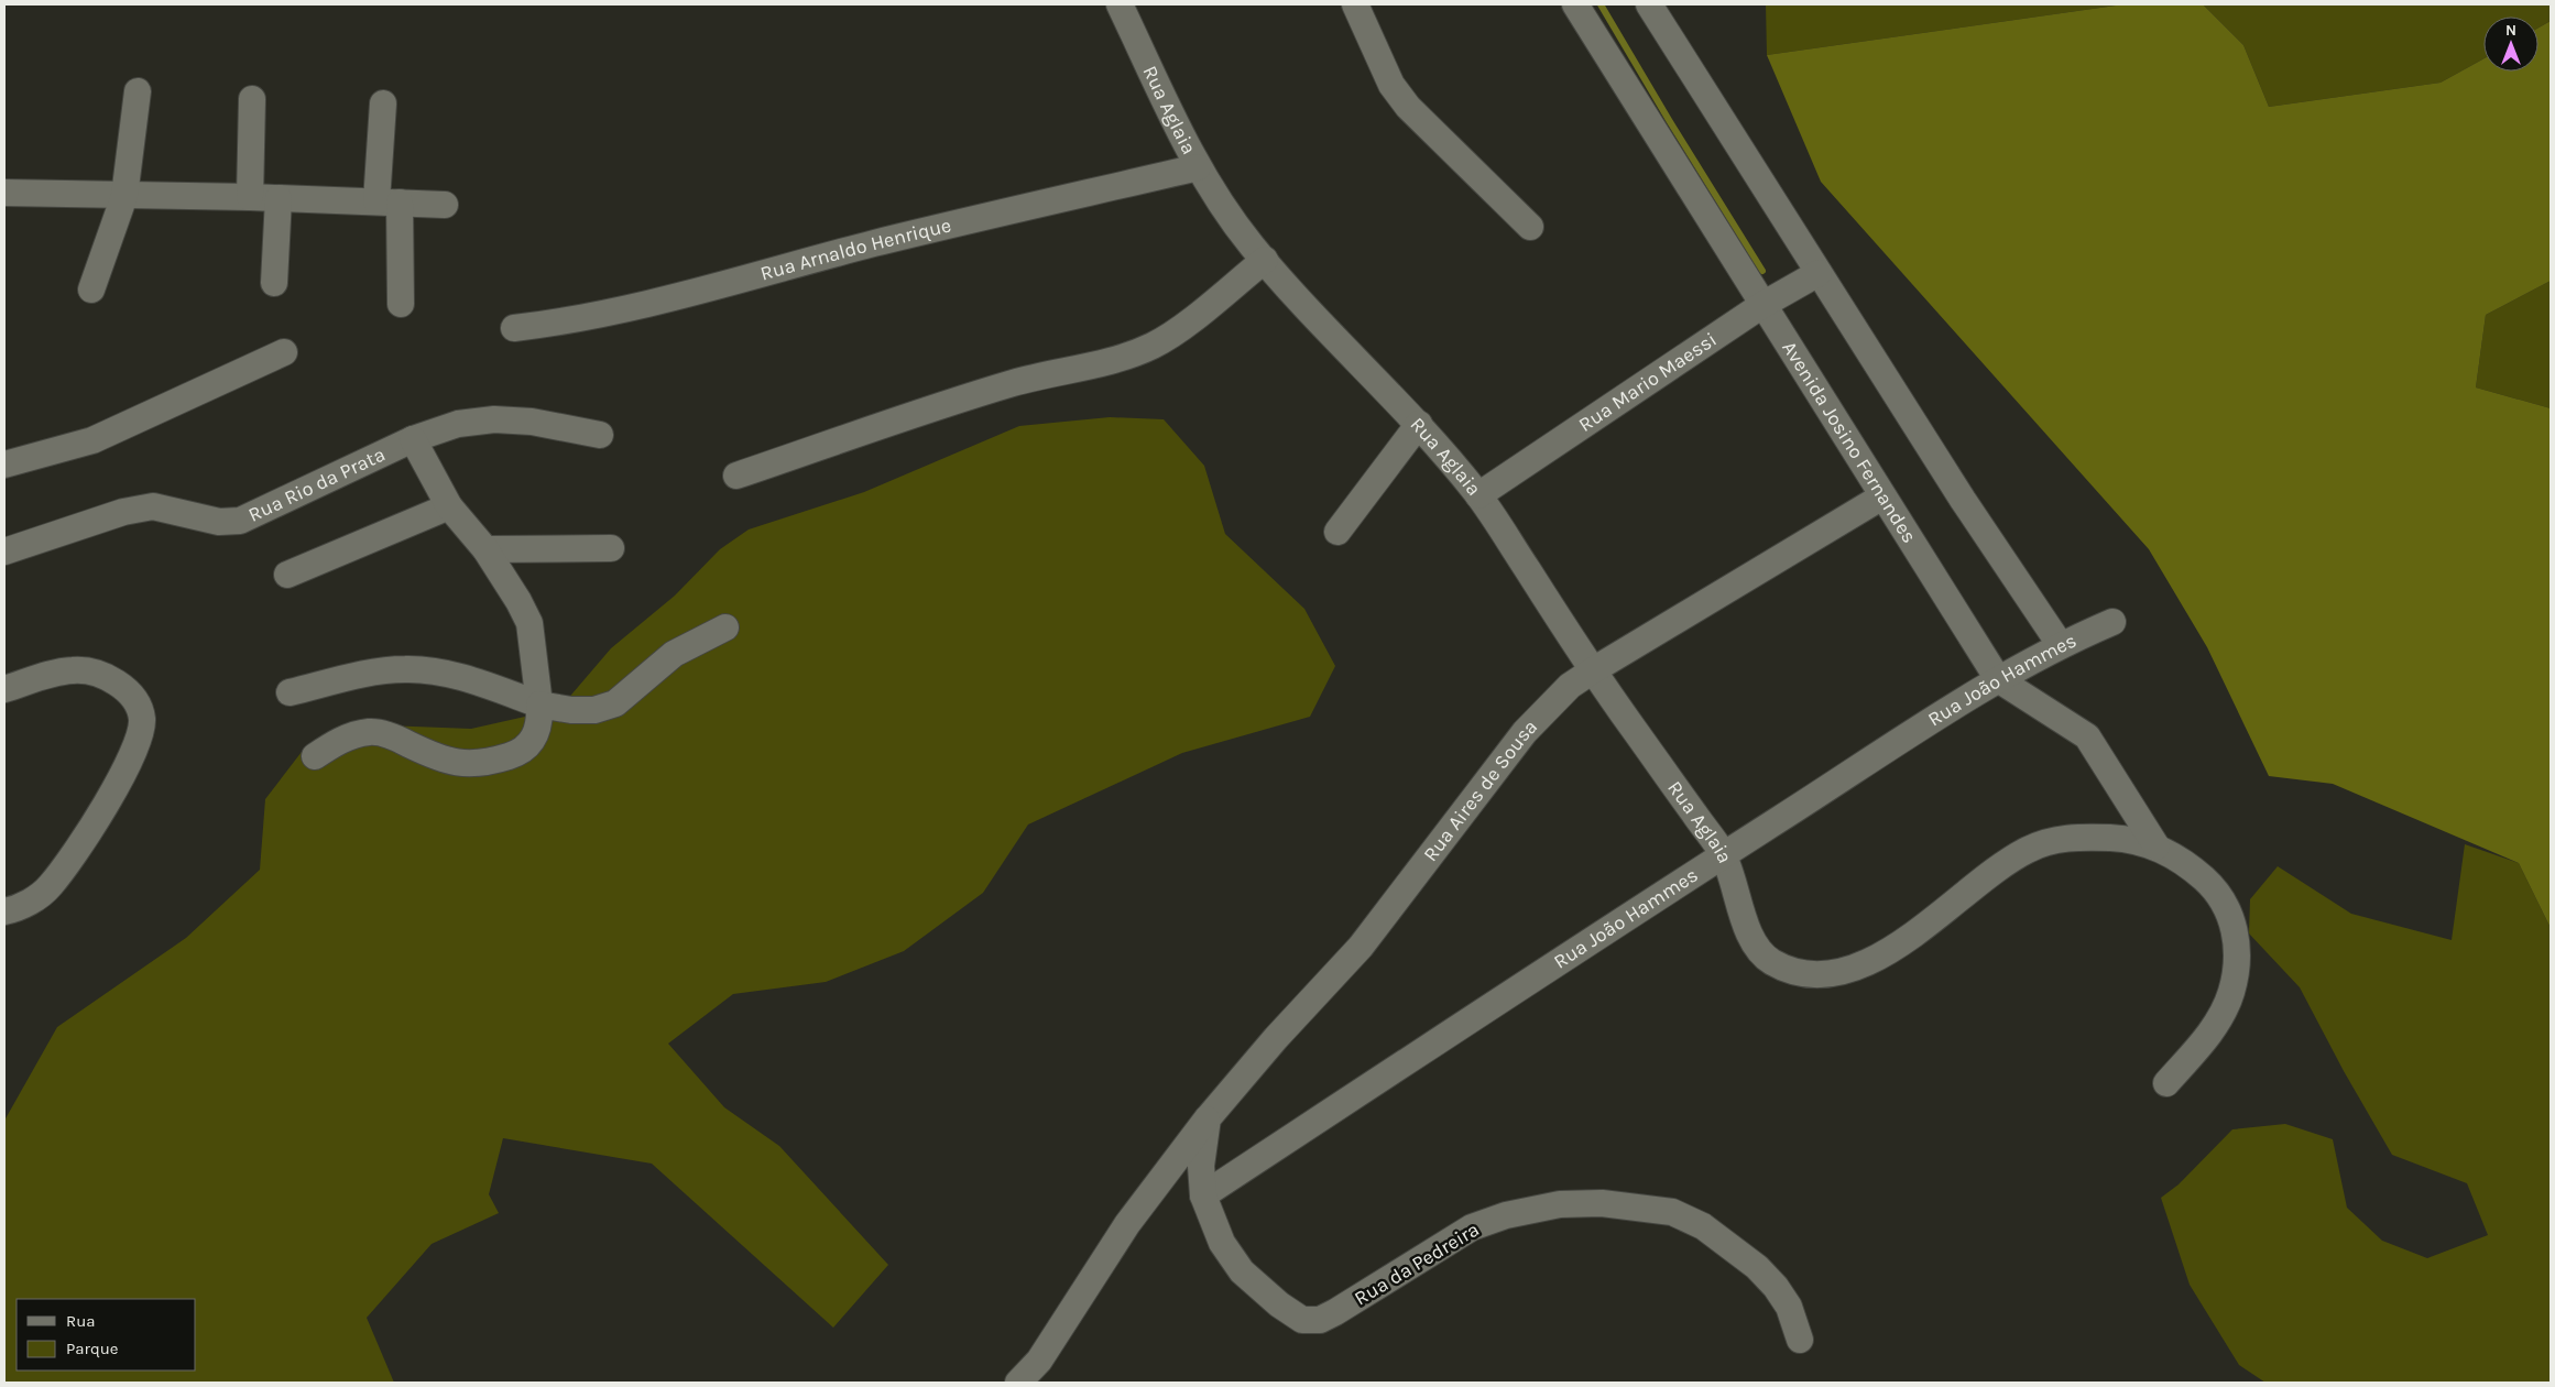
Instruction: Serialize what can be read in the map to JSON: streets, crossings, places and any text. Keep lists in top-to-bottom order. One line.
{"streets":{"street":["Rua Aglaia","Rua Arnaldo Henrique","Rua Mario Maessi","Avenida Josino Fernandes","Rua Rio da Prata","Rua João Hammes","Rua Aires de Sousa","Rua da Pedreira"]},"crossings":[["Rua Aglaia","Rua Arnaldo Henrique"],["Rua Aglaia","Rua Mario Maessi"],["Rua Aglaia","Avenida Josino Fernandes"],["Rua Aglaia","Rua João Hammes"],["Rua Aglaia","Rua Aires de Sousa"],["Rua Mario Maessi","Avenida Josino Fernandes"],["Avenida Josino Fernandes","Rua João Hammes"],["Avenida Josino Fernandes","Rua Aires de Sousa"],["Rua João Hammes","Rua da Pedreira"]],"legend":["Rua","Parque"],"north":"top"}
